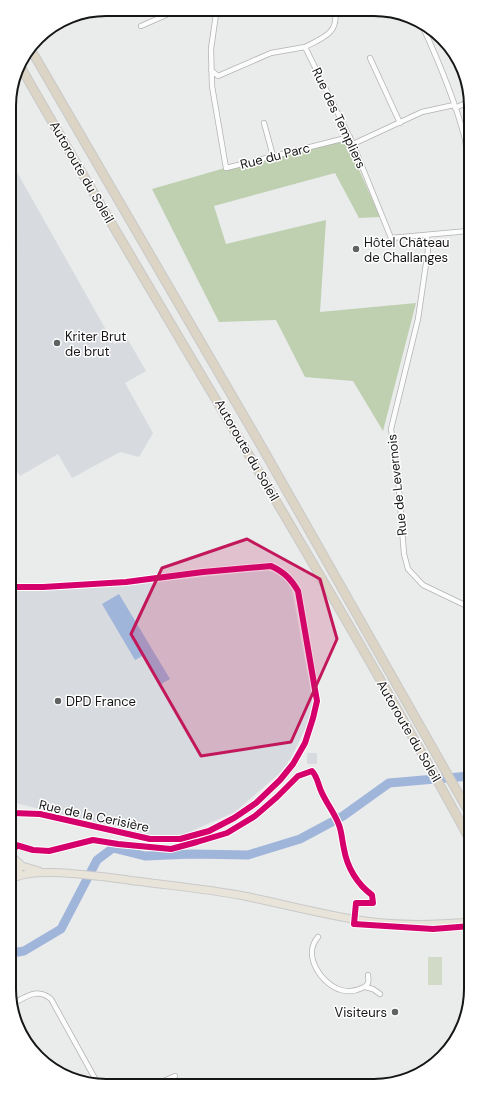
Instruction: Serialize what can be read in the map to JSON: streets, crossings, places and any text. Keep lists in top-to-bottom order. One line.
{"streets":{"highway":["Autoroute du Soleil"],"street":["Rue des Templiers","Rue du Parc","Rue de Levernois","Rue de la Cerisière"]},"crossings":[["Rue des Templiers","Rue du Parc"],["Rue des Templiers","Rue de Levernois"]],"places":["Hôtel Château de Challanges","Kriter Brut de brut","DPD France","Visiteurs"]}
